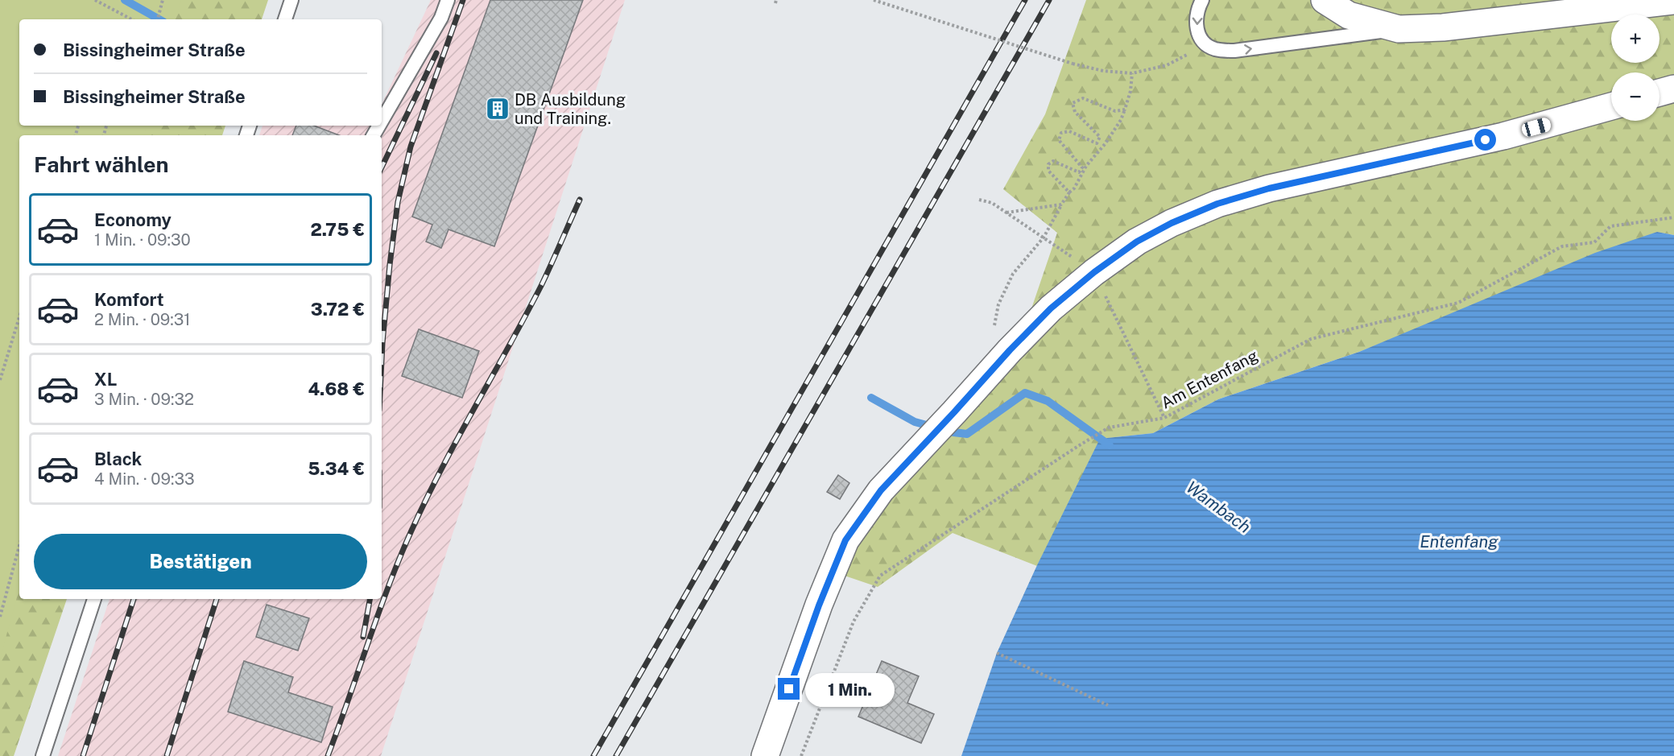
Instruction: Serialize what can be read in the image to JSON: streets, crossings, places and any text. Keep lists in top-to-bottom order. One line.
{"streets":{"path":["Am Entenfang"]},"water":["Wambach","Entenfang"],"places":{"building":["DB Ausbildung und Training."]},"page":{"map_buttons":["+","−"],"banner":["Bissingheimer Straße","Bissingheimer Straße"],"heading":"Fahrt wählen","list":[{"name":"Economy","note":"1 Min. · 09:30","value":"2.75 €"},{"name":"Komfort","note":"2 Min. · 09:31","value":"3.72 €"},{"name":"XL","note":"3 Min. · 09:32","value":"4.68 €"},{"name":"Black","note":"4 Min. · 09:33","value":"5.34 €"}],"buttons":"Bestätigen","bubble":"1 Min."}}
